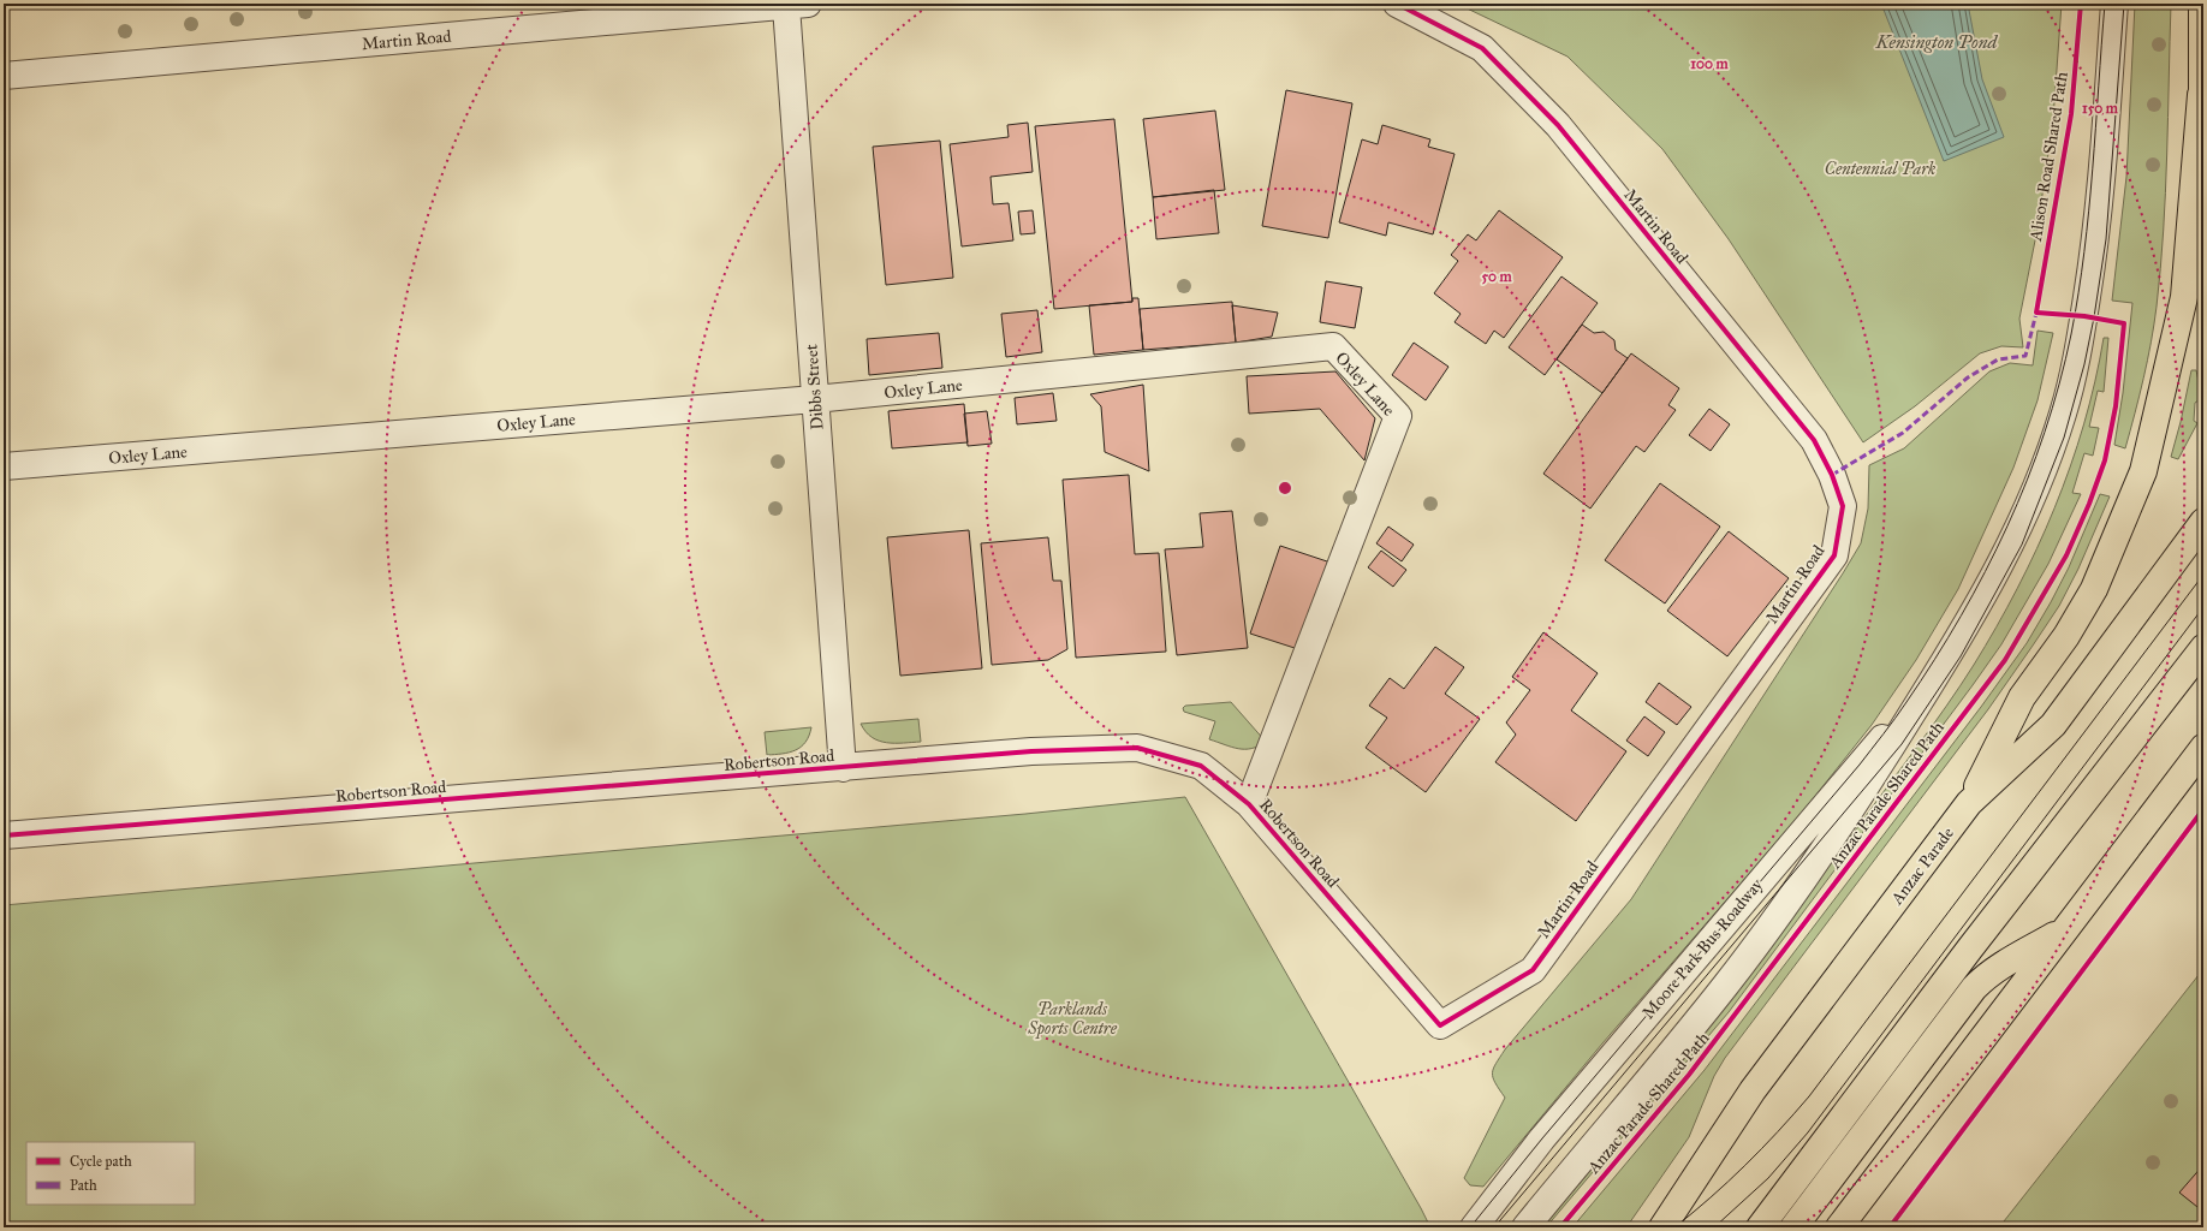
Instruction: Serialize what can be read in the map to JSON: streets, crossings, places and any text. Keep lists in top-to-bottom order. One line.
{"streets":{"main road":["Anzac Parade"],"street":["Martin Road","Oxley Lane","Dibbs Street","Robertson Road","Moore Park Bus Roadway"],"cycle path":["Alison Road Shared Path"]},"crossings":[["Martin Road","Dibbs Street"],["Martin Road","Robertson Road"],["Oxley Lane","Dibbs Street"],["Oxley Lane","Robertson Road"],["Dibbs Street","Robertson Road"]],"water":["Kensington Pond"],"parks":["Centennial Park","Parklands Sports Centre"],"legend":["Cycle path","Path"],"rings":["100 m","150 m","50 m"]}
